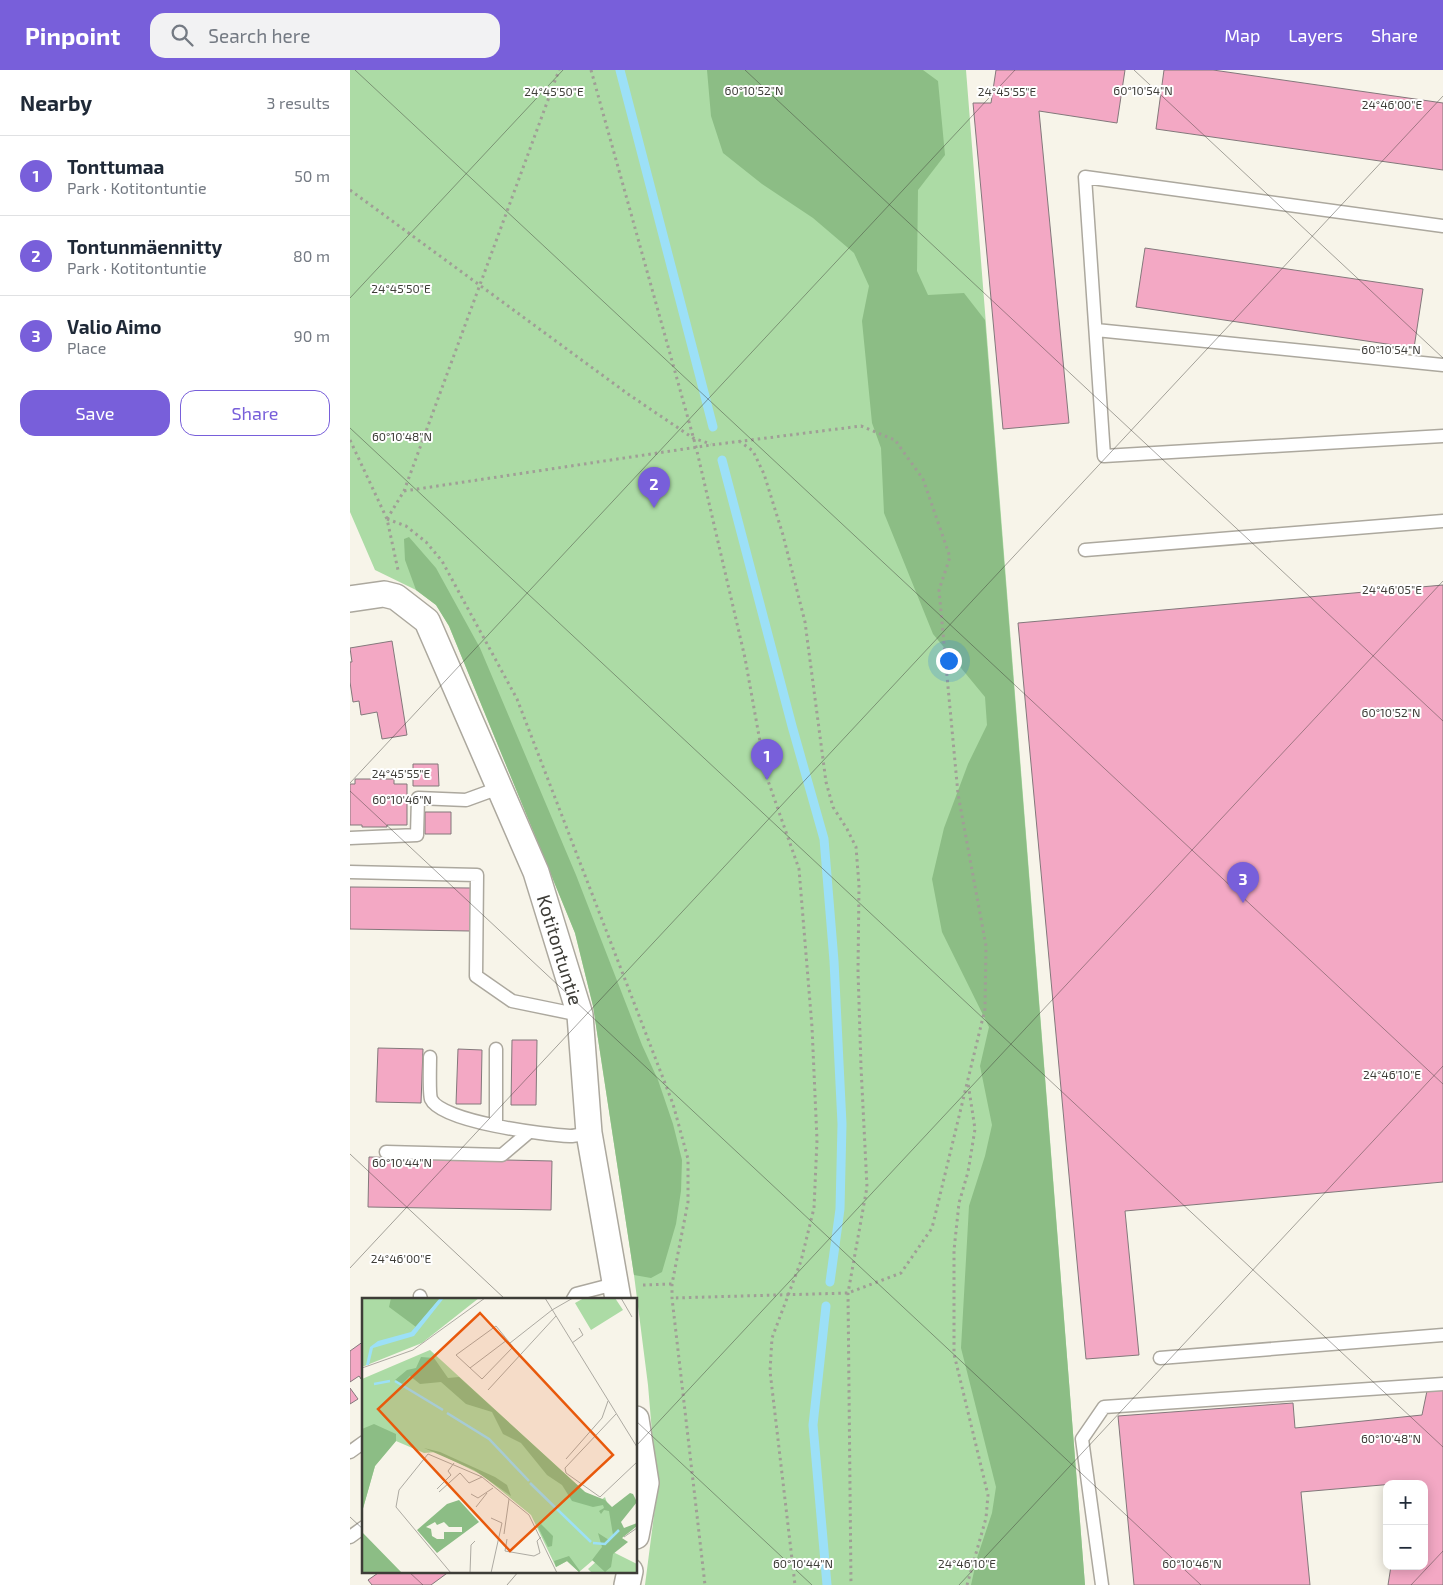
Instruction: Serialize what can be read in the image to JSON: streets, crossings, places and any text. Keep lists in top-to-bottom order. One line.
{"streets":{"street":["Kotitontuntie"]},"page":{"header":"Pinpoint","search":"Search here","nav":["Map","Layers","Share"],"heading":["Nearby","3 results"],"list":[{"mark":"1","name":"Tonttumaa","note":"Park · Kotitontuntie","value":"50 m"},{"mark":"2","name":"Tontunmäennitty","note":"Park · Kotitontuntie","value":"80 m"},{"mark":"3","name":"Valio Aimo","note":"Place","value":"90 m"}],"buttons":["Save","Share"],"pins":["2","1","3"],"map_buttons":["+","−"]},"coordinates":["60°10'52\"N","60°10'54\"N","24°45'55\"E","24°45'50\"E","24°46'00\"E","60°10'48\"N","24°46'05\"E","60°10'46\"N","24°46'10\"E","60°10'44\"N"]}
